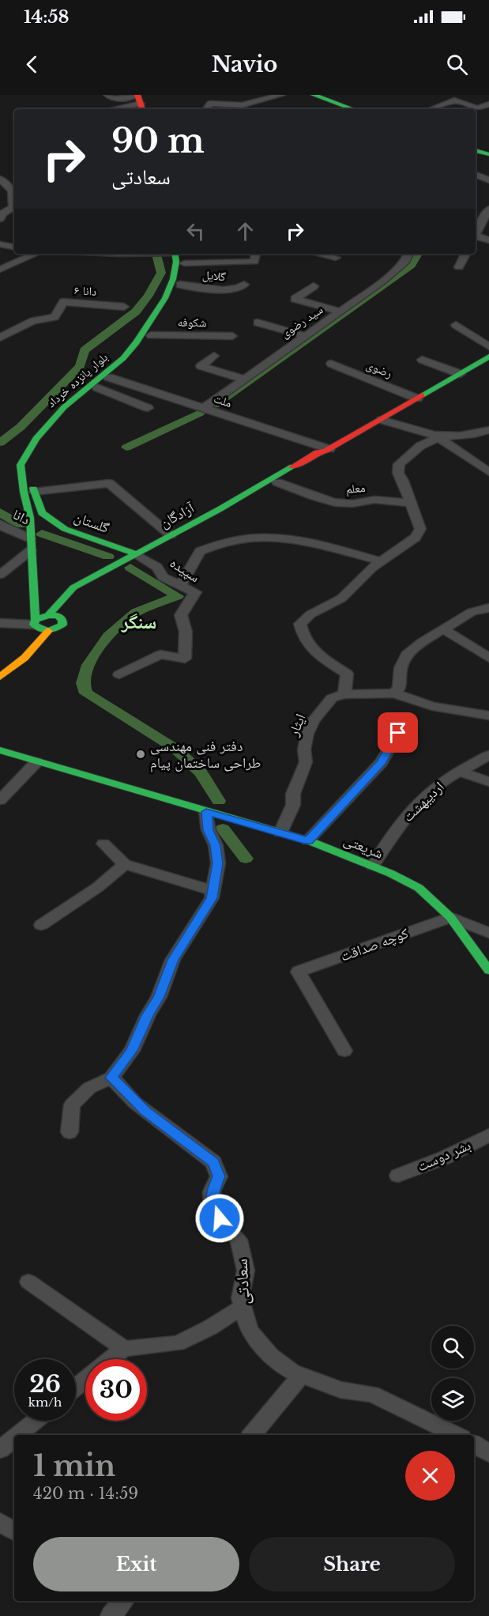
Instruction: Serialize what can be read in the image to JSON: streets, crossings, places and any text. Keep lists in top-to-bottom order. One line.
{"streets":{"main road":["بلوار پانزده خرداد","آزادگان","گلستان","شریعتی"],"street":["گلایل","دانا ۶","سید رضوی","شکوفه","رضوی","ملت","معلم","دانا","سپیده","ایثار","اردیبهشت","کوچه صداقت","بشر دوست","سعادتی"]},"crossings":[["گلایل","بلوار پانزده خرداد"],["سید رضوی","ملت"],["شکوفه","بلوار پانزده خرداد"],["رضوی","آزادگان"],["بلوار پانزده خرداد","ملت"],["بلوار پانزده خرداد","دانا"],["بلوار پانزده خرداد","گلستان"],["ملت","آزادگان"],["معلم","آزادگان"],["آزادگان","گلستان"],["آزادگان","سپیده"],["گلستان","سپیده"],["ایثار","شریعتی"],["اردیبهشت","شریعتی"],["شریعتی","کوچه صداقت"]],"districts":["سنگر"],"places":["دفتر فنی مهندسی طراحی ساختمان پیام"],"page":{"status":"14:58","header":"Navio","turn":["90 m","سعادتی"],"speed":"26 km/h","limit":"30","heading":["1 min","420 m · 14:59"],"buttons":["Exit","Share"]}}
